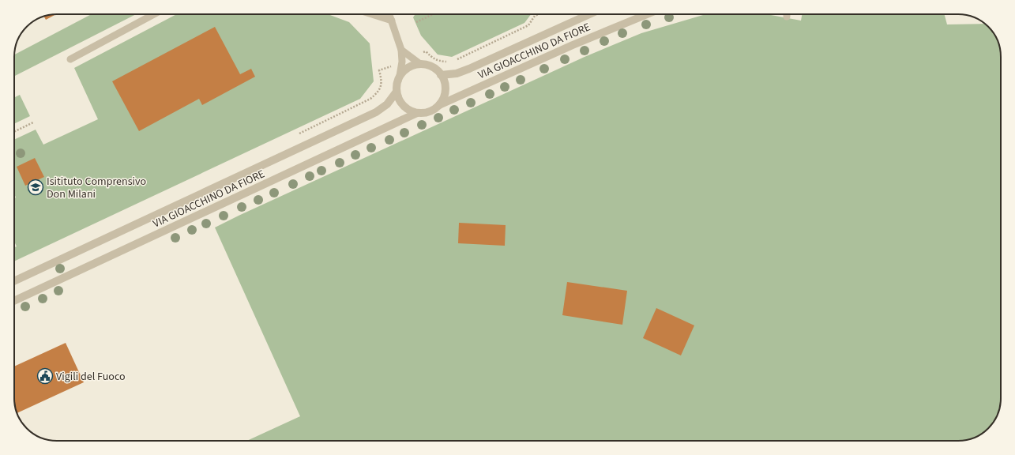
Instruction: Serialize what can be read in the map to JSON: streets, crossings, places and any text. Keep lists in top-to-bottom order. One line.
{"streets":{"street":["VIA GIOACCHINO DA FIORE"]},"places":{"school or university":["Isitituto Comprensivo Don Milani"],"public building":["Vigili del Fuoco"]}}
